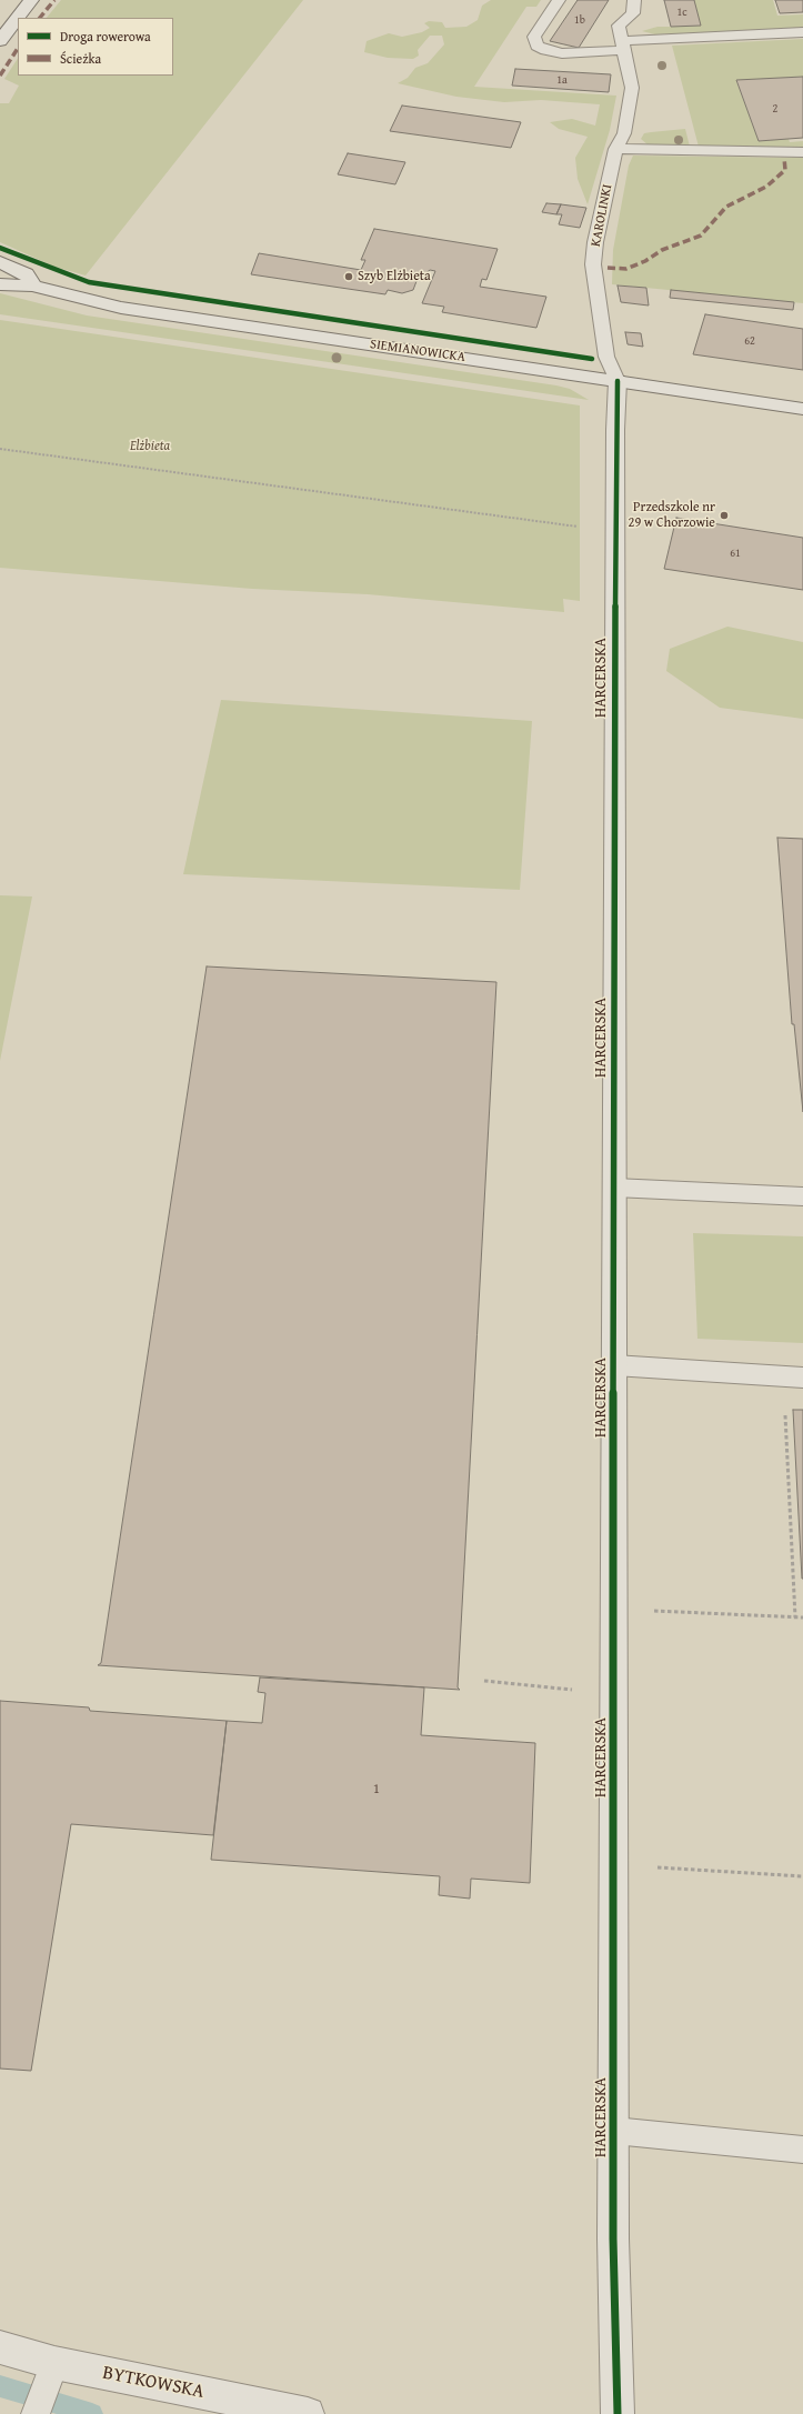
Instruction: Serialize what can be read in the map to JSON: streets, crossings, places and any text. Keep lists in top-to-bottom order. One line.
{"streets":{"street":["SIEMIANOWICKA","HARCERSKA","BYTKOWSKA"],"lane":["KAROLINKI"]},"crossings":[["KAROLINKI","SIEMIANOWICKA"],["KAROLINKI","HARCERSKA"],["SIEMIANOWICKA","HARCERSKA"]],"parks":["Elżbieta"],"places":["Szyb Elżbieta","Przedszkole nr 29 w Chorzowie"],"house_numbers":["1c","1b","1a","2","62","61","1"],"legend":["Droga rowerowa","Ścieżka"]}
